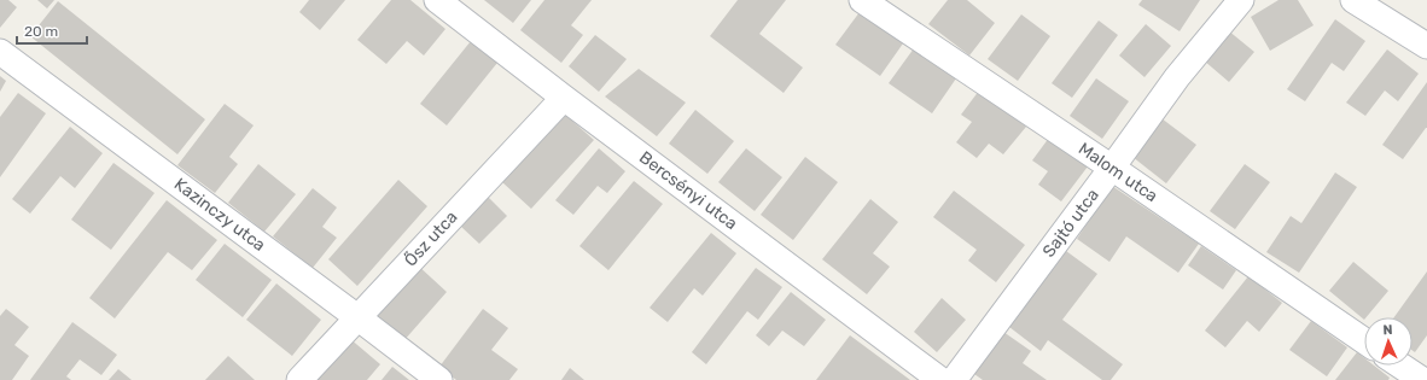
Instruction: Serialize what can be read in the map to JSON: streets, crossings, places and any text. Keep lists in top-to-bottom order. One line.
{"streets":{"street":["Malom utca","Bercsényi utca","Kazinczy utca","Sajtó utca","Ősz utca"]},"crossings":[["Malom utca","Sajtó utca"],["Bercsényi utca","Ősz utca"],["Kazinczy utca","Ősz utca"]],"scale_bar":"20 m","north":"top"}
